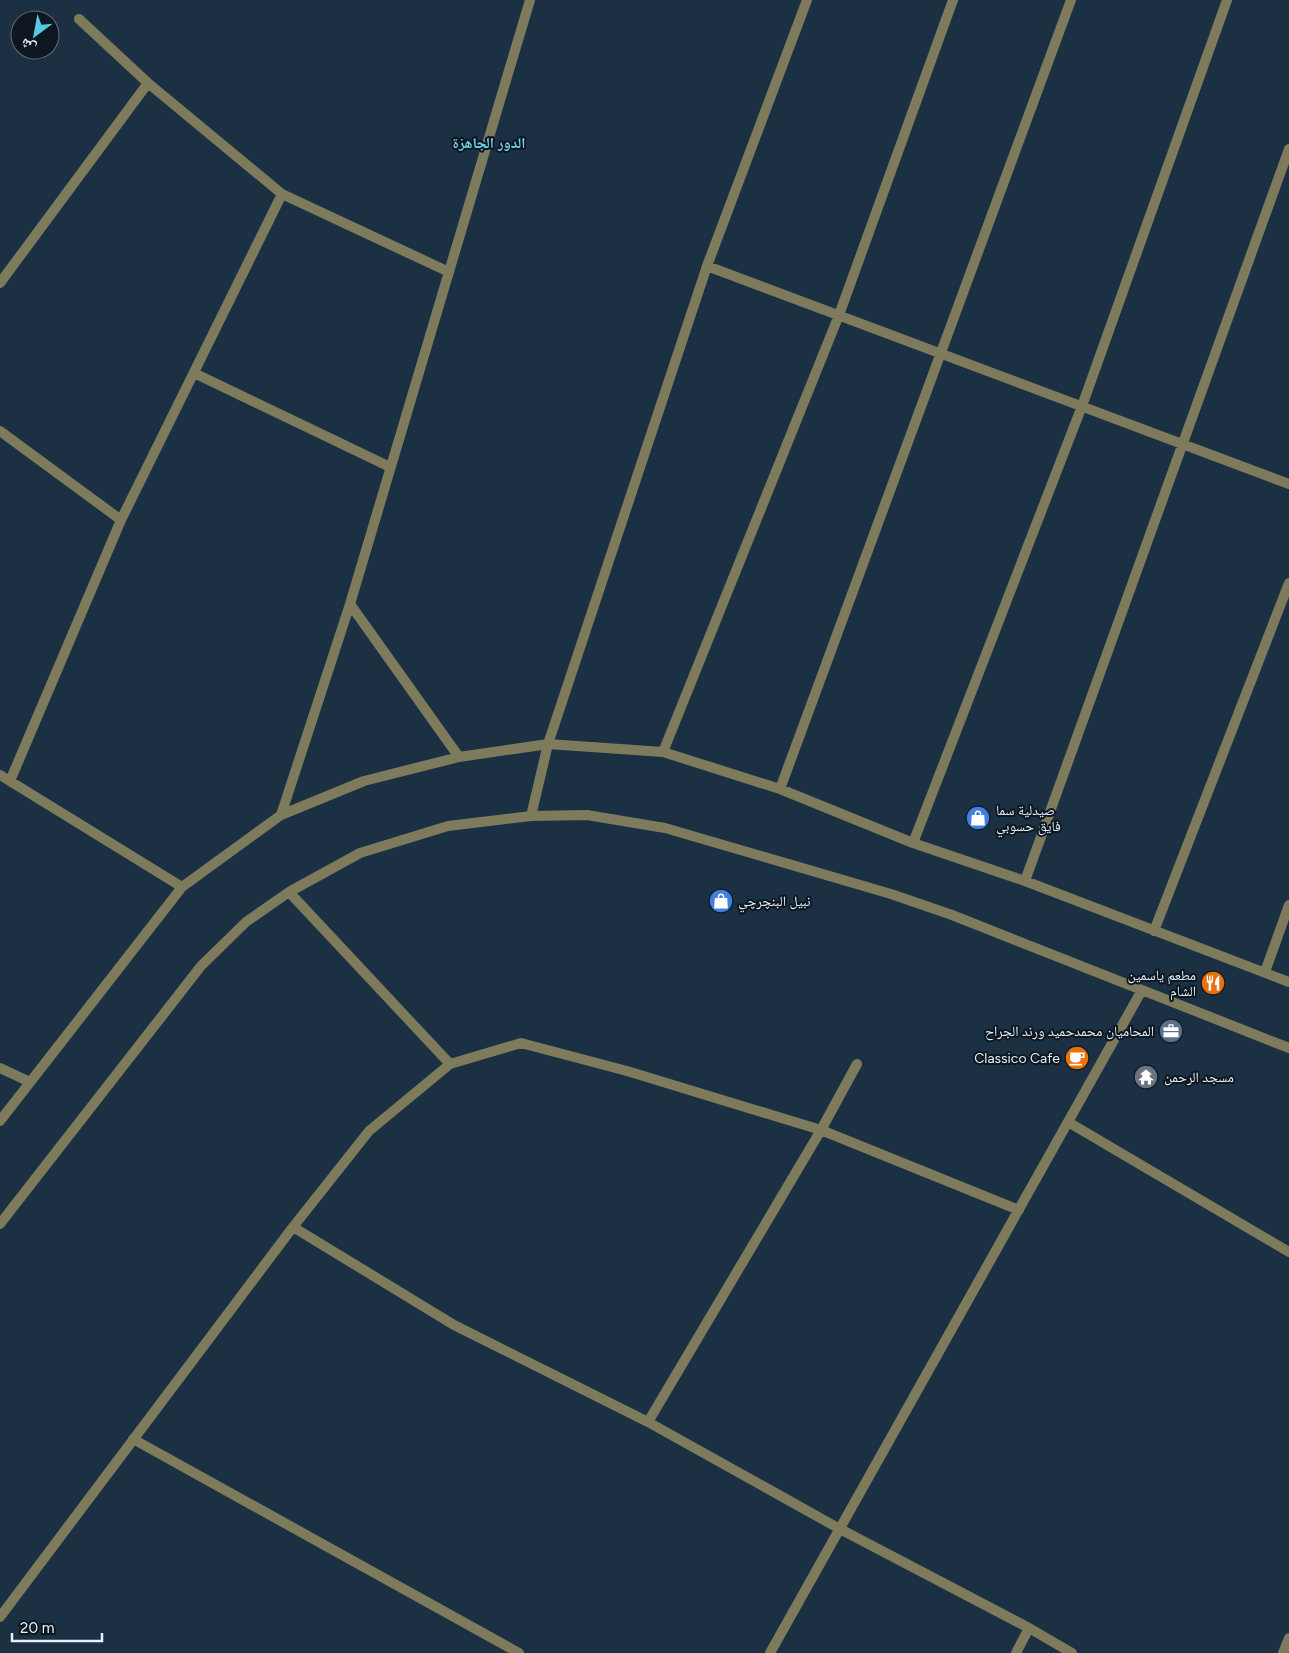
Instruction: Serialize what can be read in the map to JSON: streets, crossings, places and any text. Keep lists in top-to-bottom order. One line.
{"districts":["الدور الجاهزة"],"places":{"shop":["صيدلية سما فايق حسوبي","نبيل البنچرچي"],"restaurant":["مطعم ياسمين الشام"],"office":["المحاميان محمدحميد ورند الجراح"],"cafe":["Classico Cafe"],"temple":["مسجد الرحمن"]},"scale_bar":"20 m","north":"bottom left"}
